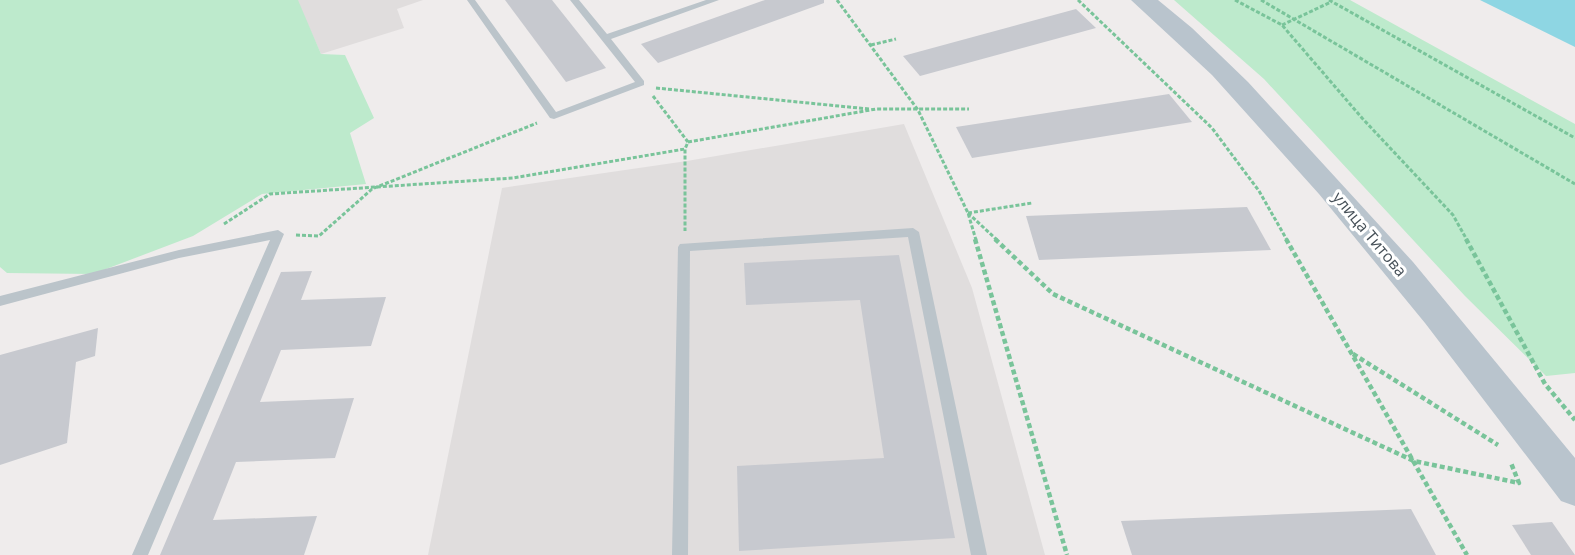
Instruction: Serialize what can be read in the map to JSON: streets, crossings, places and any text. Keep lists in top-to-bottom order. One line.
{"streets":{"main road":["улица Титова"]}}
